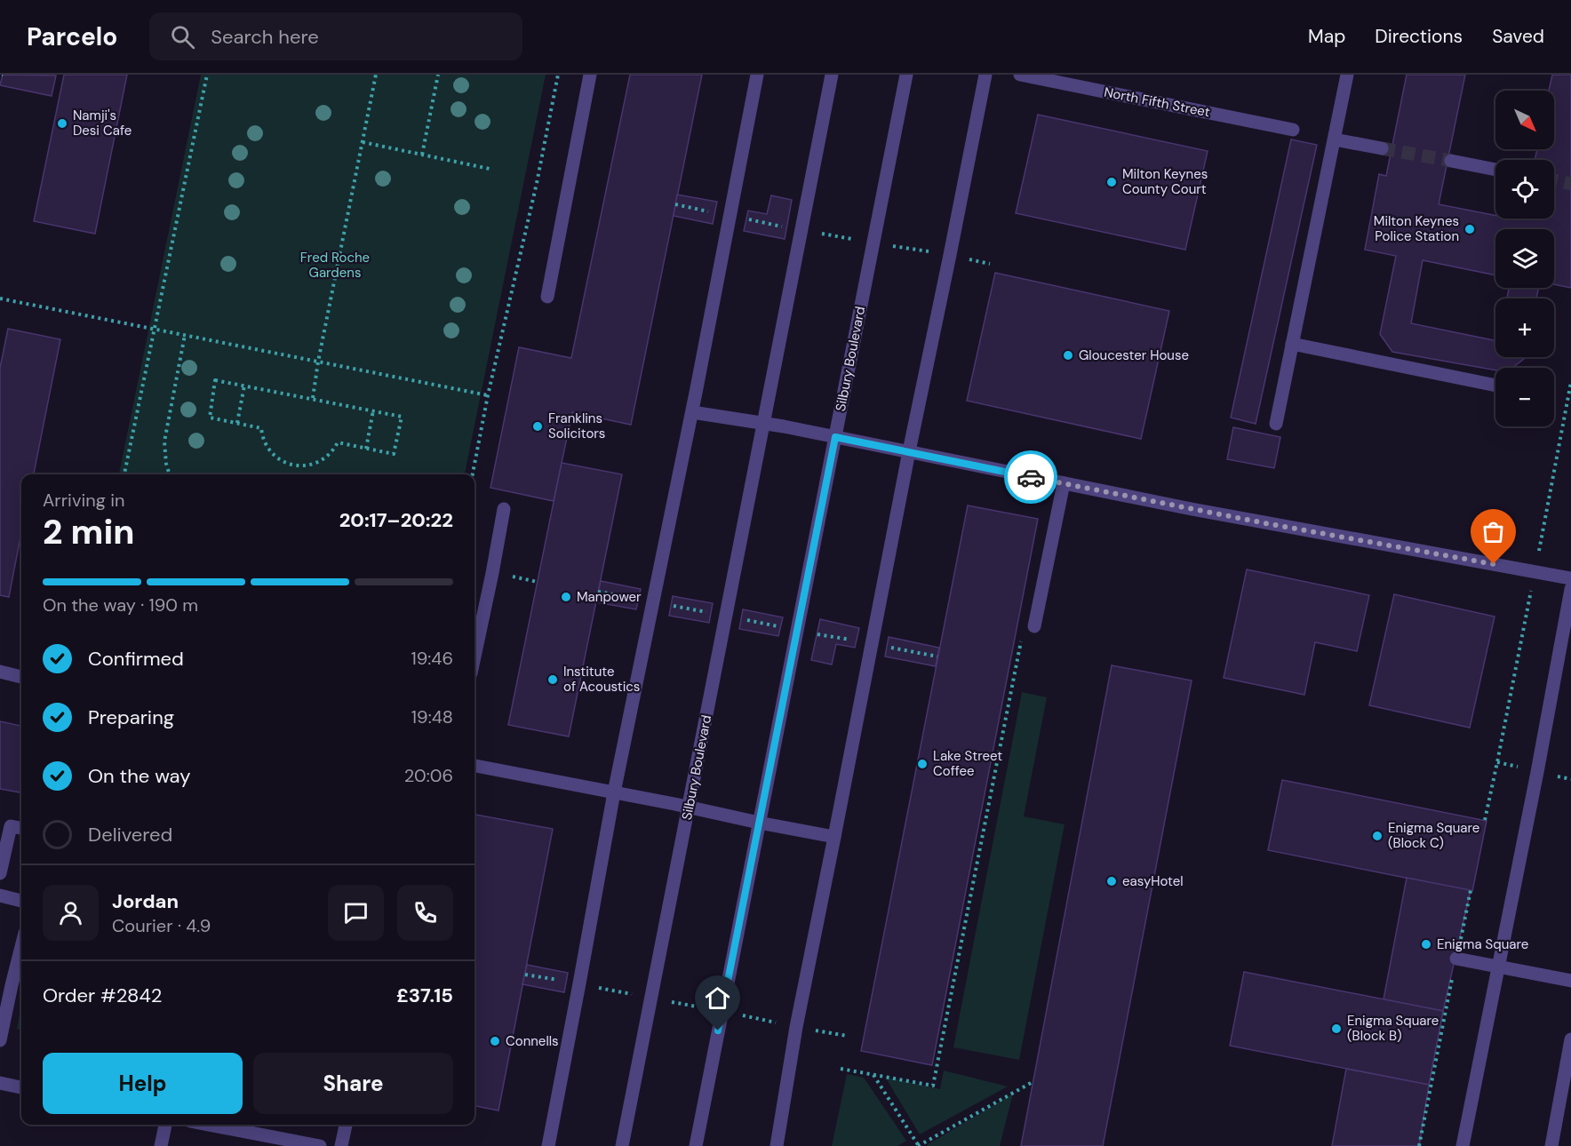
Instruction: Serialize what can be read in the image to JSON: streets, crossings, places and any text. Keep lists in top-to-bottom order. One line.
{"streets":{"street":["North Fifth Street","Silbury Boulevard"]},"parks":["Fred Roche Gardens"],"places":["Namji's Desi Cafe","Milton Keynes County Court","Milton Keynes Police Station","Gloucester House","Franklins Solicitors","Manpower","Institute of Acoustics","Lake Street Coffee","Enigma Square (Block C)","easyHotel","Enigma Square","Enigma Square (Block B)","Connells"],"north":"bottom right","page":{"header":"Parcelo","search":"Search here","nav":["Map","Directions","Saved"],"map_buttons":["+","−"],"heading":["2 min","Arriving in","20:17–20:22"],"panel":["Jordan","Courier · 4.9","Order #2842","£37.15"],"bar":"On the way · 190 m","list":[["Confirmed","19:46"],["Preparing","19:48"],["On the way","20:06"],"Delivered"],"buttons":["Help","Share"]}}
